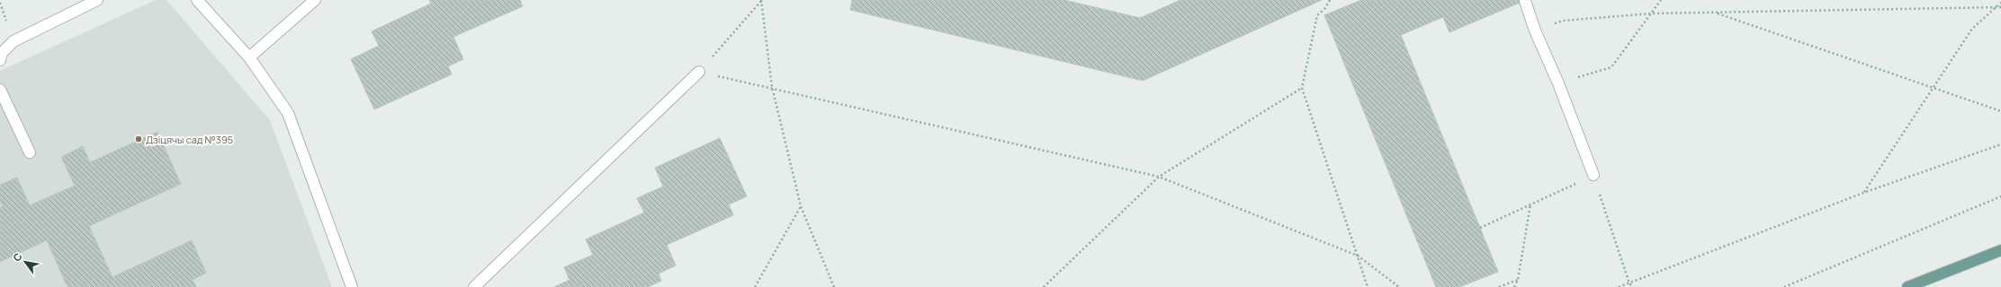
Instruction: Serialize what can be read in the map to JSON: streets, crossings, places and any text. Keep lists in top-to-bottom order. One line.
{"places":["Дзіцячы сад №395"],"north":"top left"}
